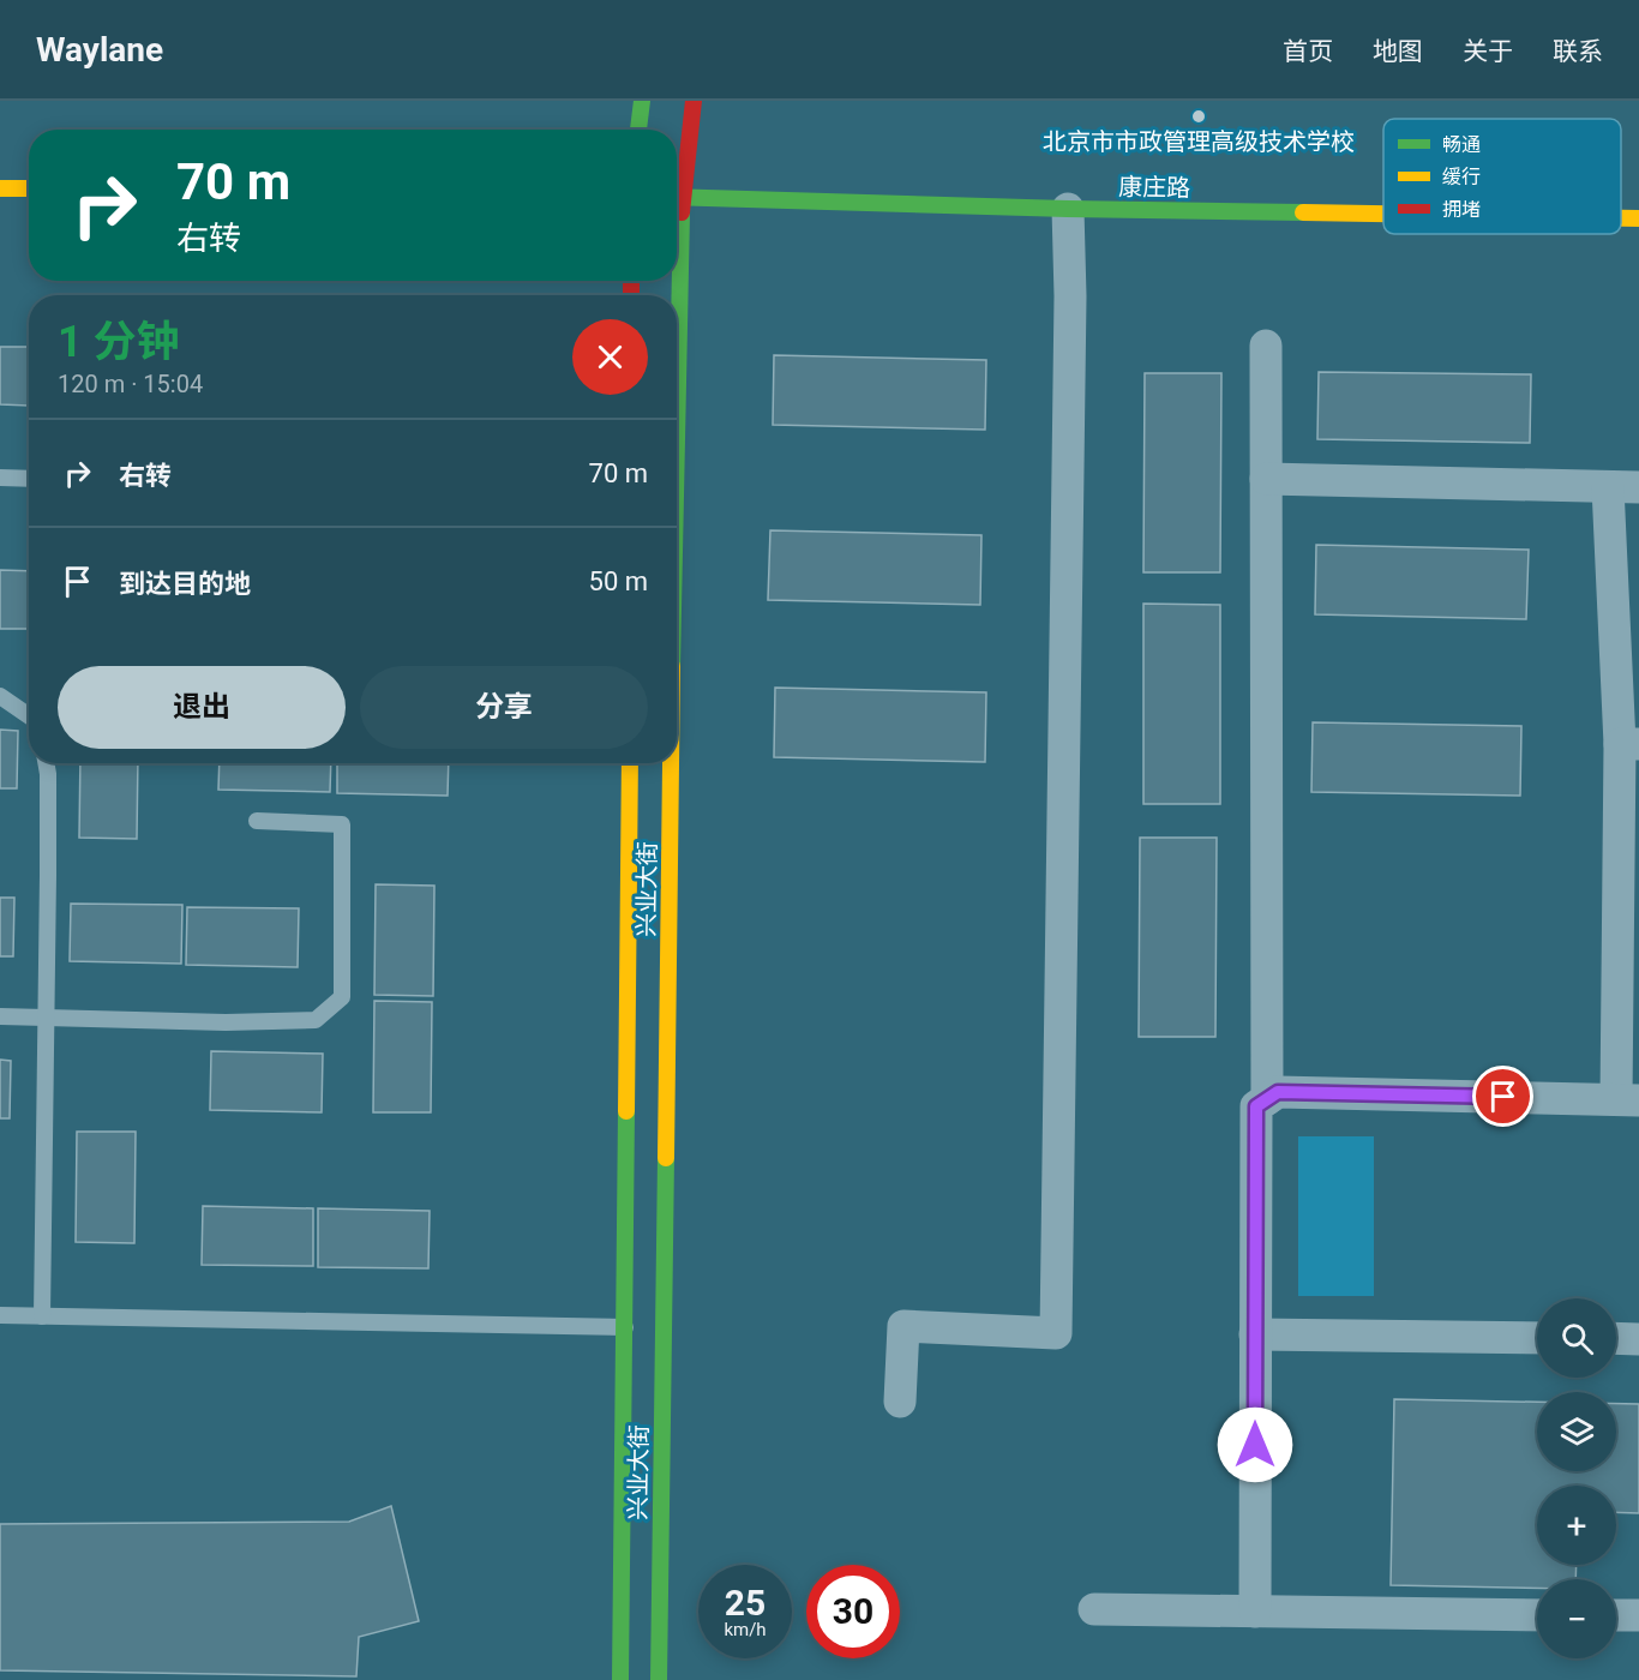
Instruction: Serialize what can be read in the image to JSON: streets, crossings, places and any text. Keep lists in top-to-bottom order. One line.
{"streets":{"main road":["康庄路","兴业大街"]},"places":["北京市市政管理高级技术学校"],"legend":["畅通","缓行","拥堵"],"page":{"header":"Waylane","nav":["首页","地图","关于","联系"],"turn":["70 m","右转"],"heading":["1 分钟","120 m · 15:04"],"list":[{"name":"右转","value":"70 m"},{"name":"到达目的地","value":"50 m"}],"buttons":["退出","分享"],"map_buttons":["+","−"],"speed":"25 km/h","limit":"30"}}
